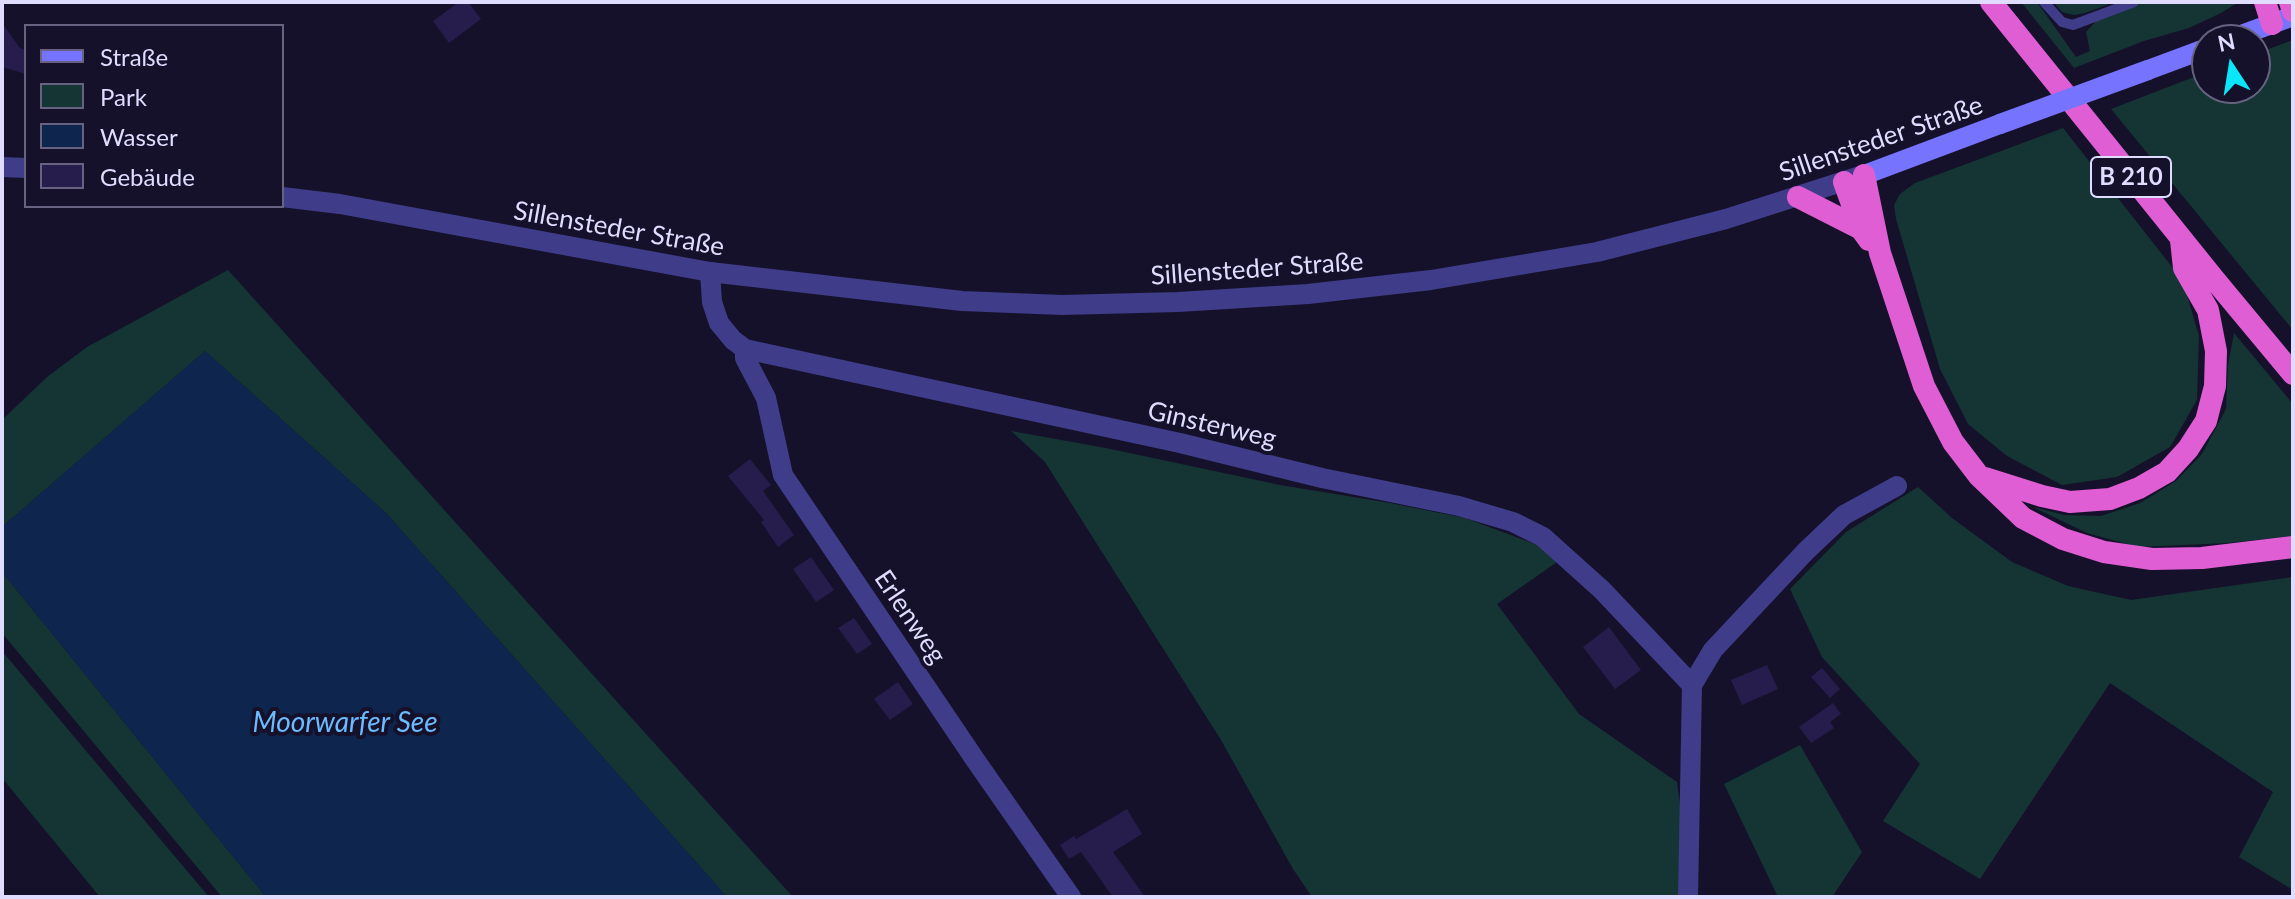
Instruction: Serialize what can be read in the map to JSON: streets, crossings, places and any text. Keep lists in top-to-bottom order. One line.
{"streets":{"highway":["B 210"],"main road":["Sillensteder Straße"],"street":["Ginsterweg","Erlenweg"]},"crossings":[["Ginsterweg","Erlenweg"]],"water":["Moorwarfer See"],"legend":["Straße","Park","Wasser","Gebäude"],"north":"top"}
